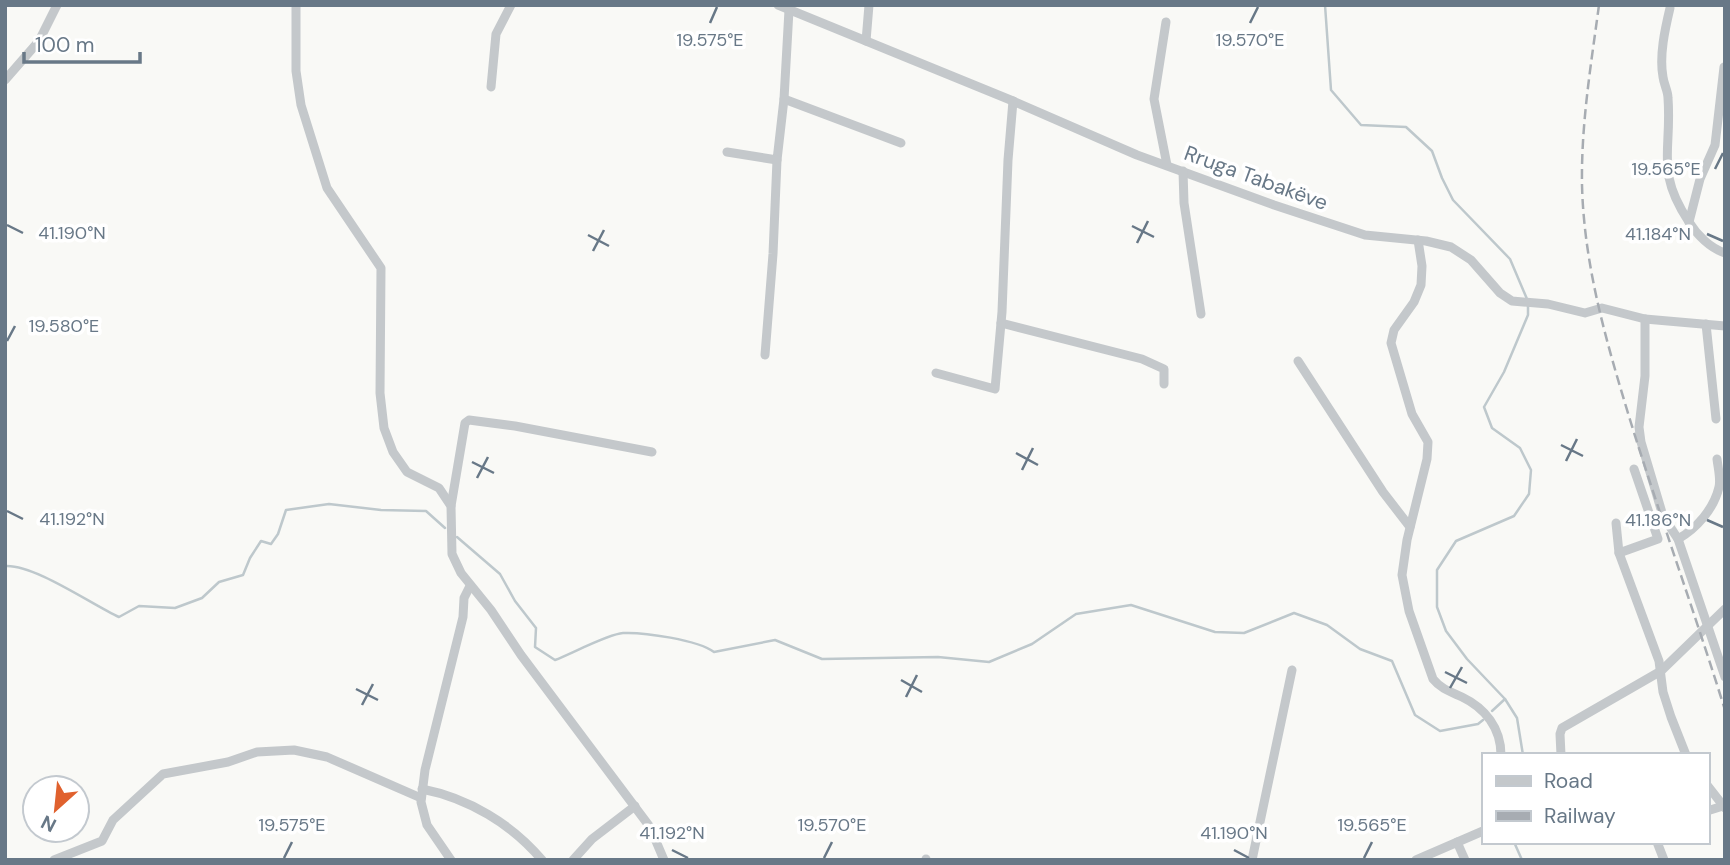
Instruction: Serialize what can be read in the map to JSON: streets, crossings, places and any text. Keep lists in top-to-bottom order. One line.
{"streets":{"street":["Rruga Tabakëve"]},"legend":["Road","Railway"],"scale_bar":"100 m","north":"bottom left","coordinates":["19.575°E","19.570°E","19.565°E","41.190°N","41.184°N","19.580°E","41.192°N","41.186°N"]}
